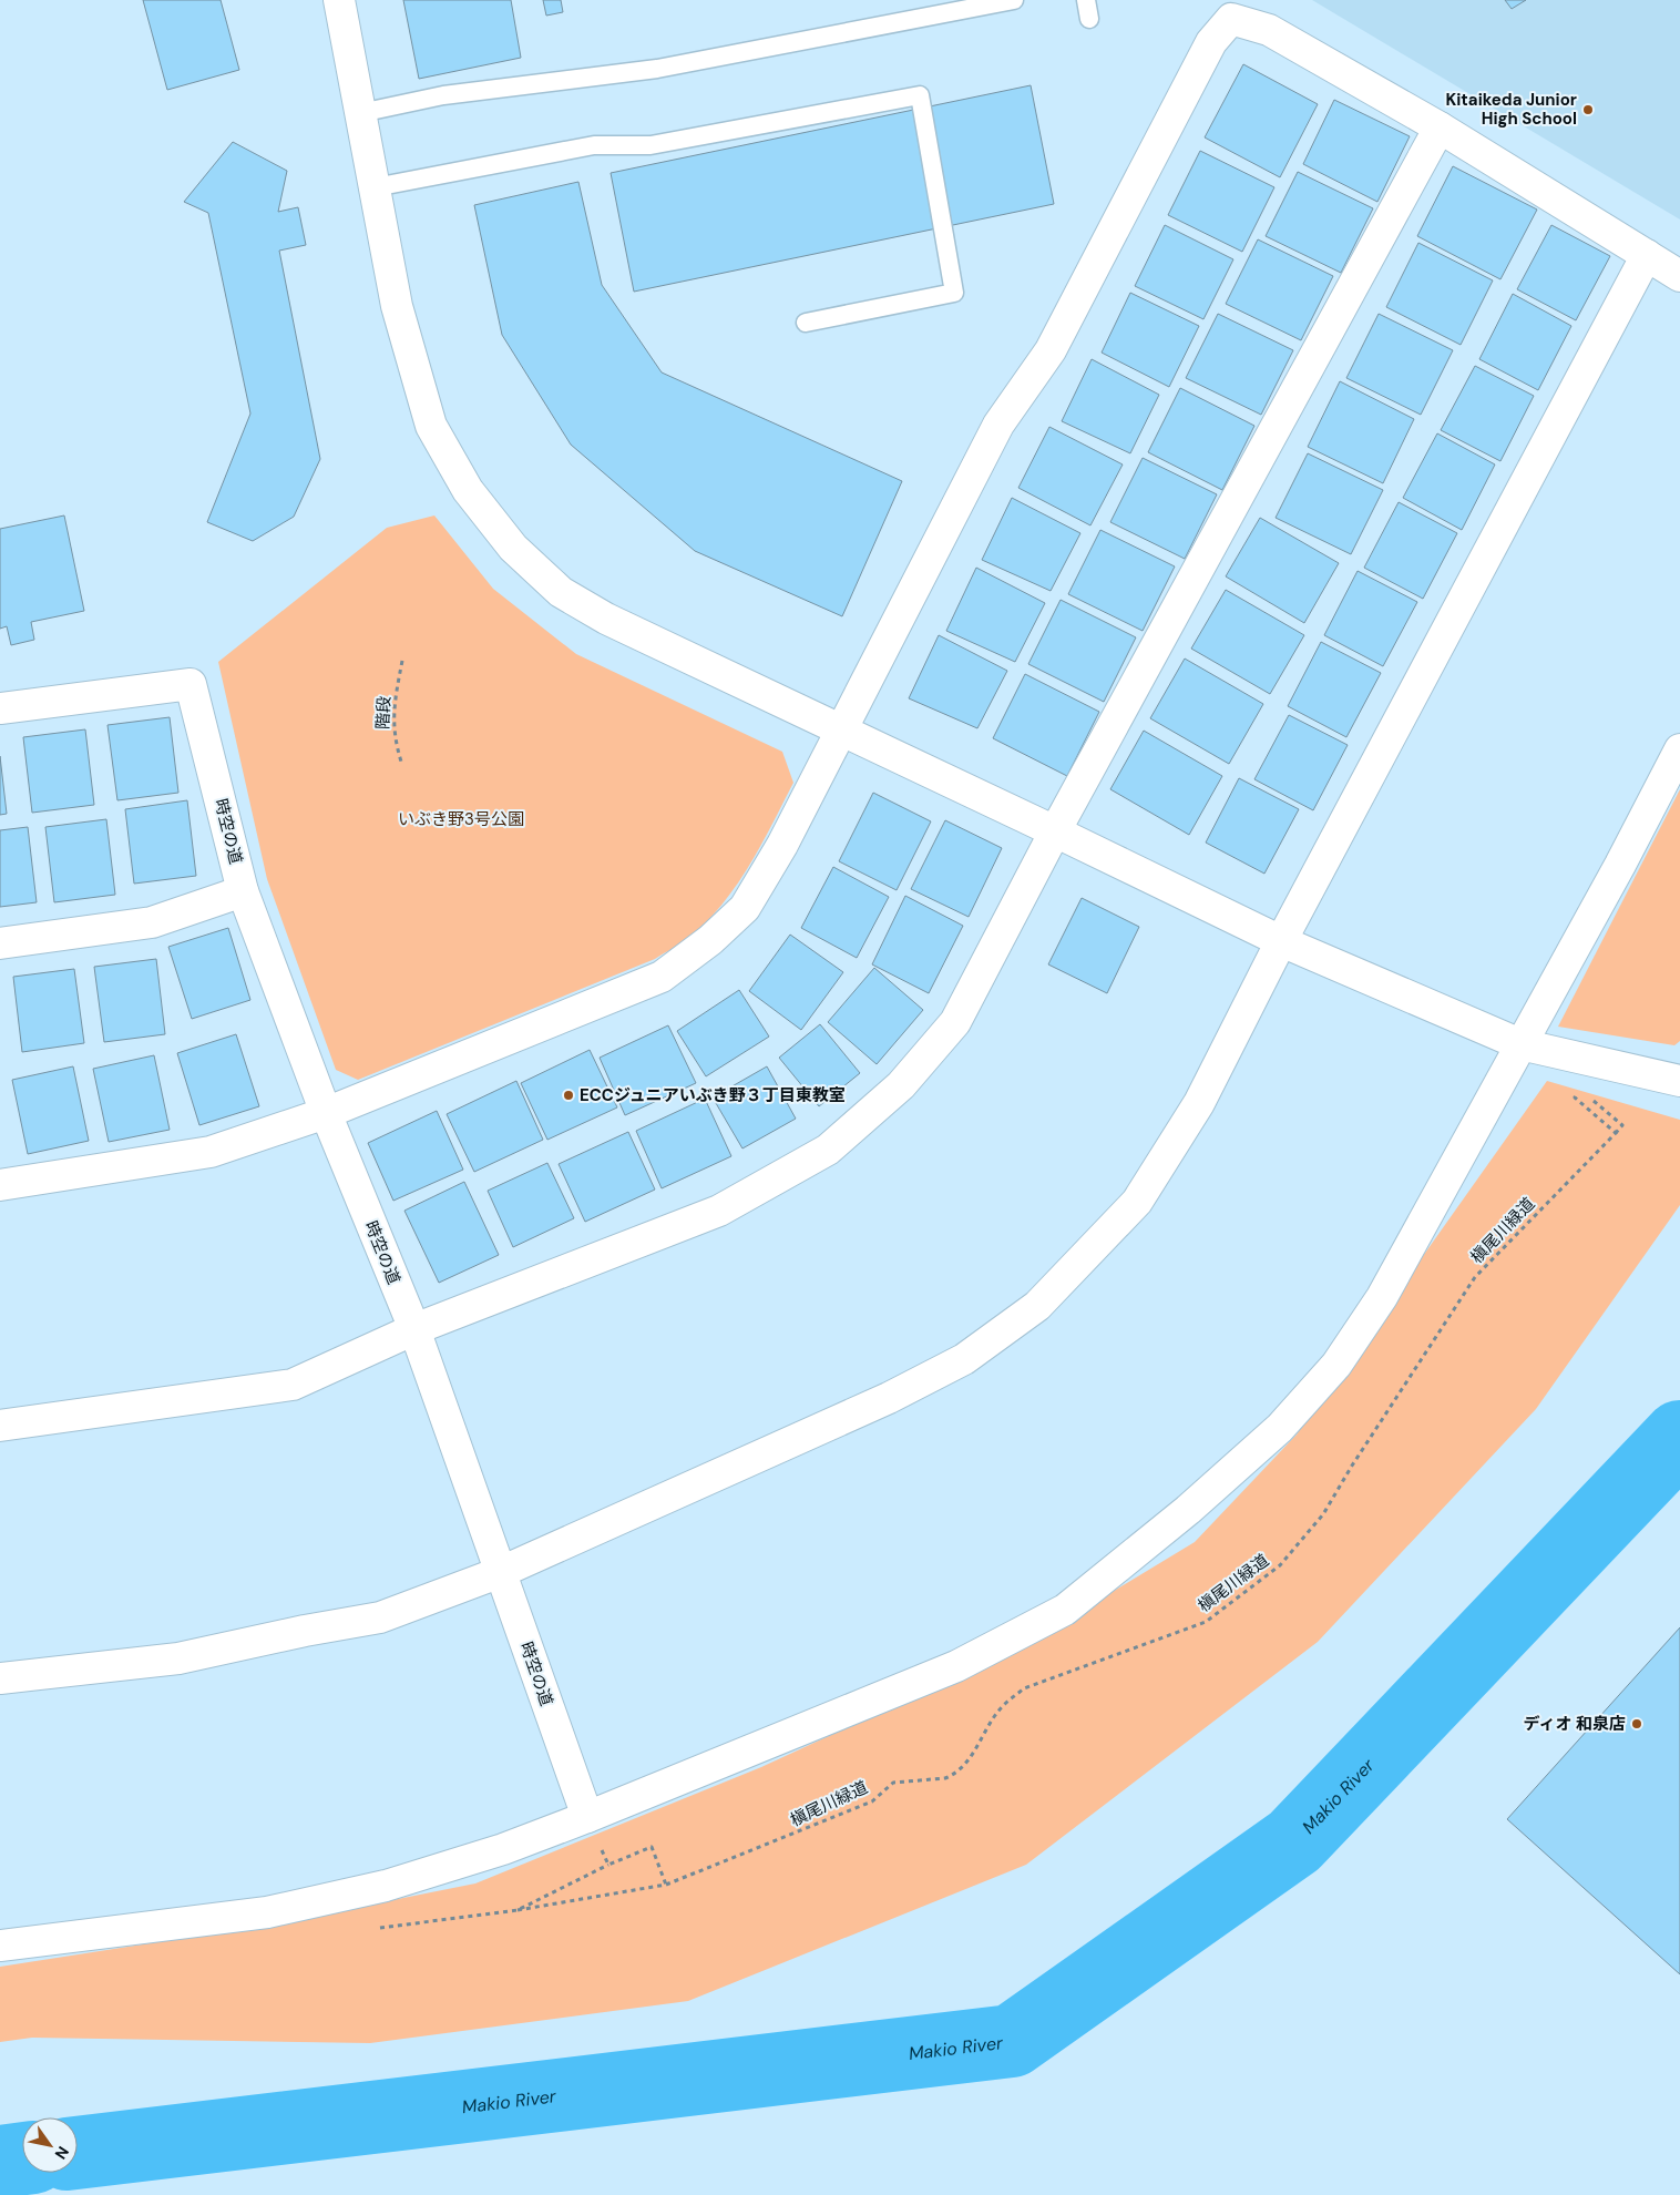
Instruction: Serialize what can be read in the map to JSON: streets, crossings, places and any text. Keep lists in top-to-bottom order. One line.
{"streets":{"street":["時空の道"],"path":["階段","槇尾川緑道"]},"water":["Makio River"],"parks":["いぶき野3号公園"],"places":["Kitaikeda Junior High School","ECCジュニアいぶき野３丁目東教室","ディオ 和泉店"],"north":"bottom right"}
